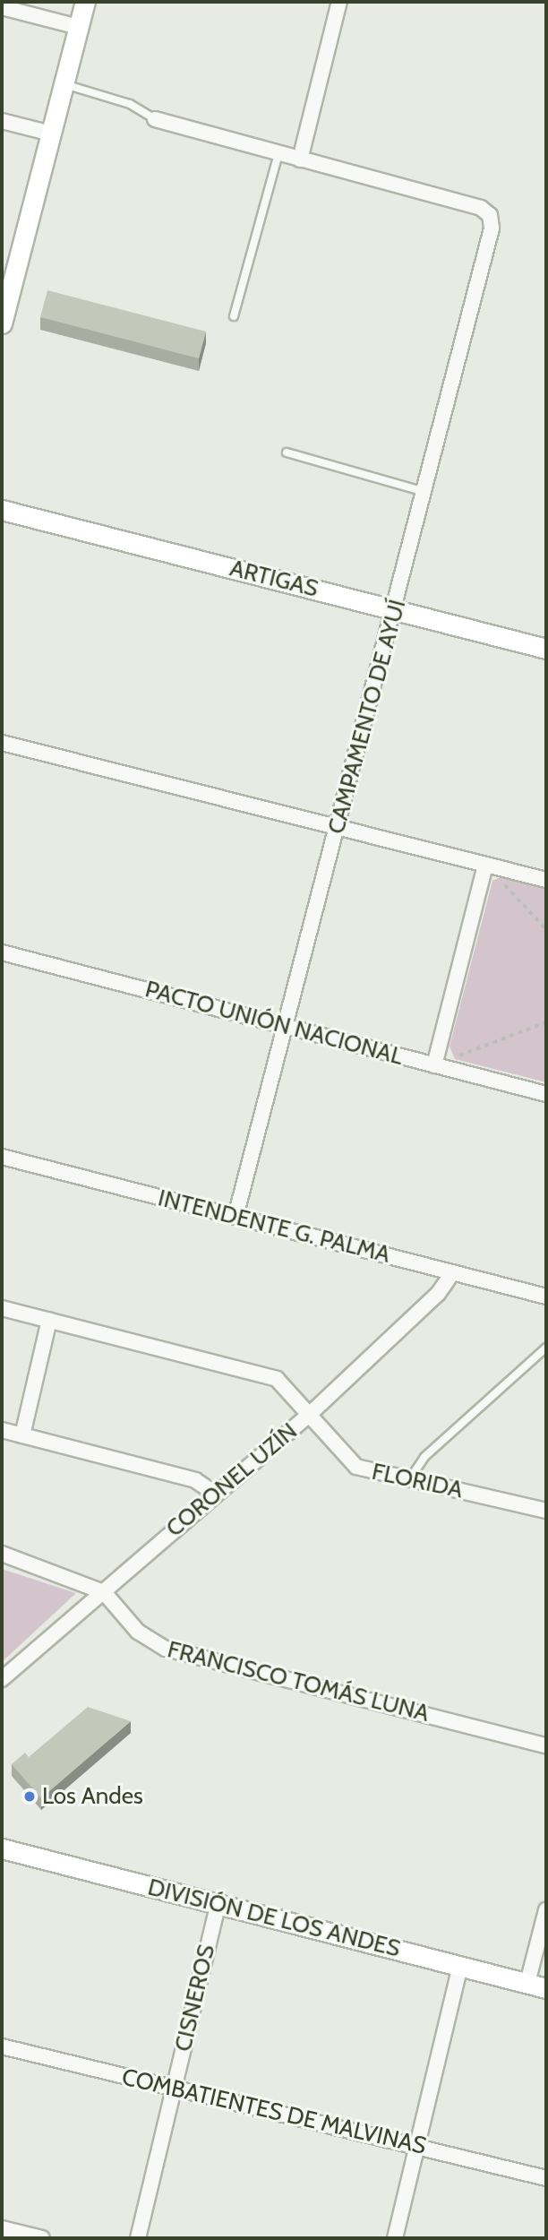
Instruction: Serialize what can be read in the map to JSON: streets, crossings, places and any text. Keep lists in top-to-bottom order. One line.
{"streets":{"street":["ARTIGAS","CAMPAMENTO DE AYUÍ","PACTO UNIÓN NACIONAL","INTENDENTE G. PALMA","CORONEL UZÍN","FLORIDA","FRANCISCO TOMÁS LUNA","DIVISIÓN DE LOS ANDES","CISNEROS","COMBATIENTES DE MALVINAS"]},"crossings":[["ARTIGAS","CAMPAMENTO DE AYUÍ"],["CAMPAMENTO DE AYUÍ","PACTO UNIÓN NACIONAL"],["CAMPAMENTO DE AYUÍ","INTENDENTE G. PALMA"],["INTENDENTE G. PALMA","CORONEL UZÍN"],["CORONEL UZÍN","FLORIDA"],["CORONEL UZÍN","FRANCISCO TOMÁS LUNA"],["DIVISIÓN DE LOS ANDES","CISNEROS"],["CISNEROS","COMBATIENTES DE MALVINAS"]],"places":["Los Andes"]}
